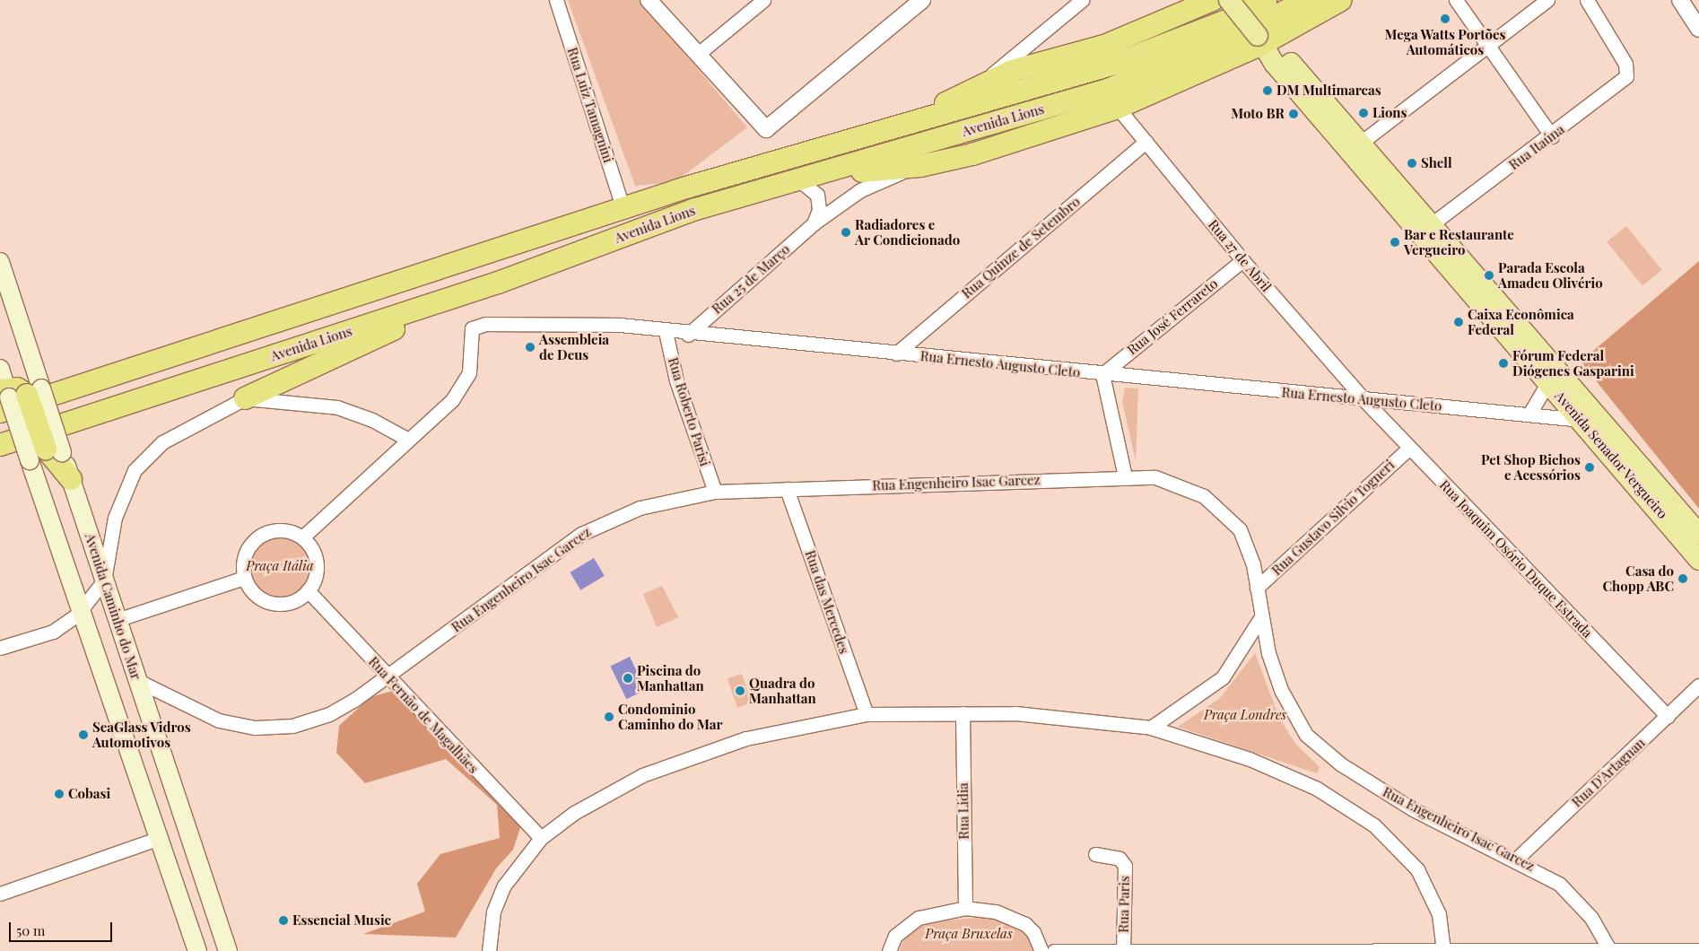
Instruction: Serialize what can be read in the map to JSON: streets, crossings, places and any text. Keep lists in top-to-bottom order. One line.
{"streets":{"highway":["Avenida Lions"],"main road":["Avenida Senador Vergueiro","Avenida Caminho do Mar"],"street":["Rua Luiz Tamagnini","Rua Itaúna","Rua Quinze de Setembro","Rua 27 de Abril","Rua 25 de Março","Rua José Ferrareto","Rua Ernesto Augusto Cleto","Rua Roberto Parisi","Rua Engenheiro Isac Garcez","Rua Gustavo Silvio Togneri","Rua Joaquim Osório Duque Estrada","Rua das Mercedes","Rua Fernão de Magalhães","Rua D'Artagnan","Rua Lidia","Rua Paris"]},"crossings":[["Rua Luiz Tamagnini","Avenida Lions"],["Rua Itaúna","Avenida Senador Vergueiro"],["Rua Quinze de Setembro","Rua 27 de Abril"],["Rua Quinze de Setembro","Rua Ernesto Augusto Cleto"],["Rua 27 de Abril","Rua José Ferrareto"],["Rua 27 de Abril","Rua Ernesto Augusto Cleto"],["Rua 27 de Abril","Rua Joaquim Osório Duque Estrada"],["Rua 25 de Março","Rua Ernesto Augusto Cleto"],["Rua José Ferrareto","Rua Ernesto Augusto Cleto"],["Rua Ernesto Augusto Cleto","Rua Roberto Parisi"],["Rua Ernesto Augusto Cleto","Avenida Senador Vergueiro"],["Rua Ernesto Augusto Cleto","Rua Joaquim Osório Duque Estrada"],["Rua Roberto Parisi","Rua Engenheiro Isac Garcez"],["Rua Engenheiro Isac Garcez","Rua Gustavo Silvio Togneri"],["Rua Engenheiro Isac Garcez","Rua das Mercedes"],["Rua Engenheiro Isac Garcez","Avenida Caminho do Mar"],["Rua Engenheiro Isac Garcez","Rua Fernão de Magalhães"],["Rua Engenheiro Isac Garcez","Rua D'Artagnan"],["Rua Gustavo Silvio Togneri","Rua Joaquim Osório Duque Estrada"],["Rua Joaquim Osório Duque Estrada","Rua D'Artagnan"]],"parks":["Praça Itália","Praça Londres","Praça Bruxelas"],"places":["Mega Watts Portões Automáticos","DM Multimarcas","Lions","Moto BR","Shell","Radiadores e Ar Condicionado","Bar e Restaurante Vergueiro","Parada Escola Amadeu Olivério","Caixa Econômica Federal","Assembleia de Deus","Fórum Federal Diógenes Gasparini","Pet Shop Bichos e Acessórios","Casa do Chopp ABC","Piscina do Manhattan","Quadra do Manhattan","Condominio Caminho do Mar","SeaGlass Vidros Automotivos","Cobasi","Essencial Music"],"scale_bar":"50 m"}
